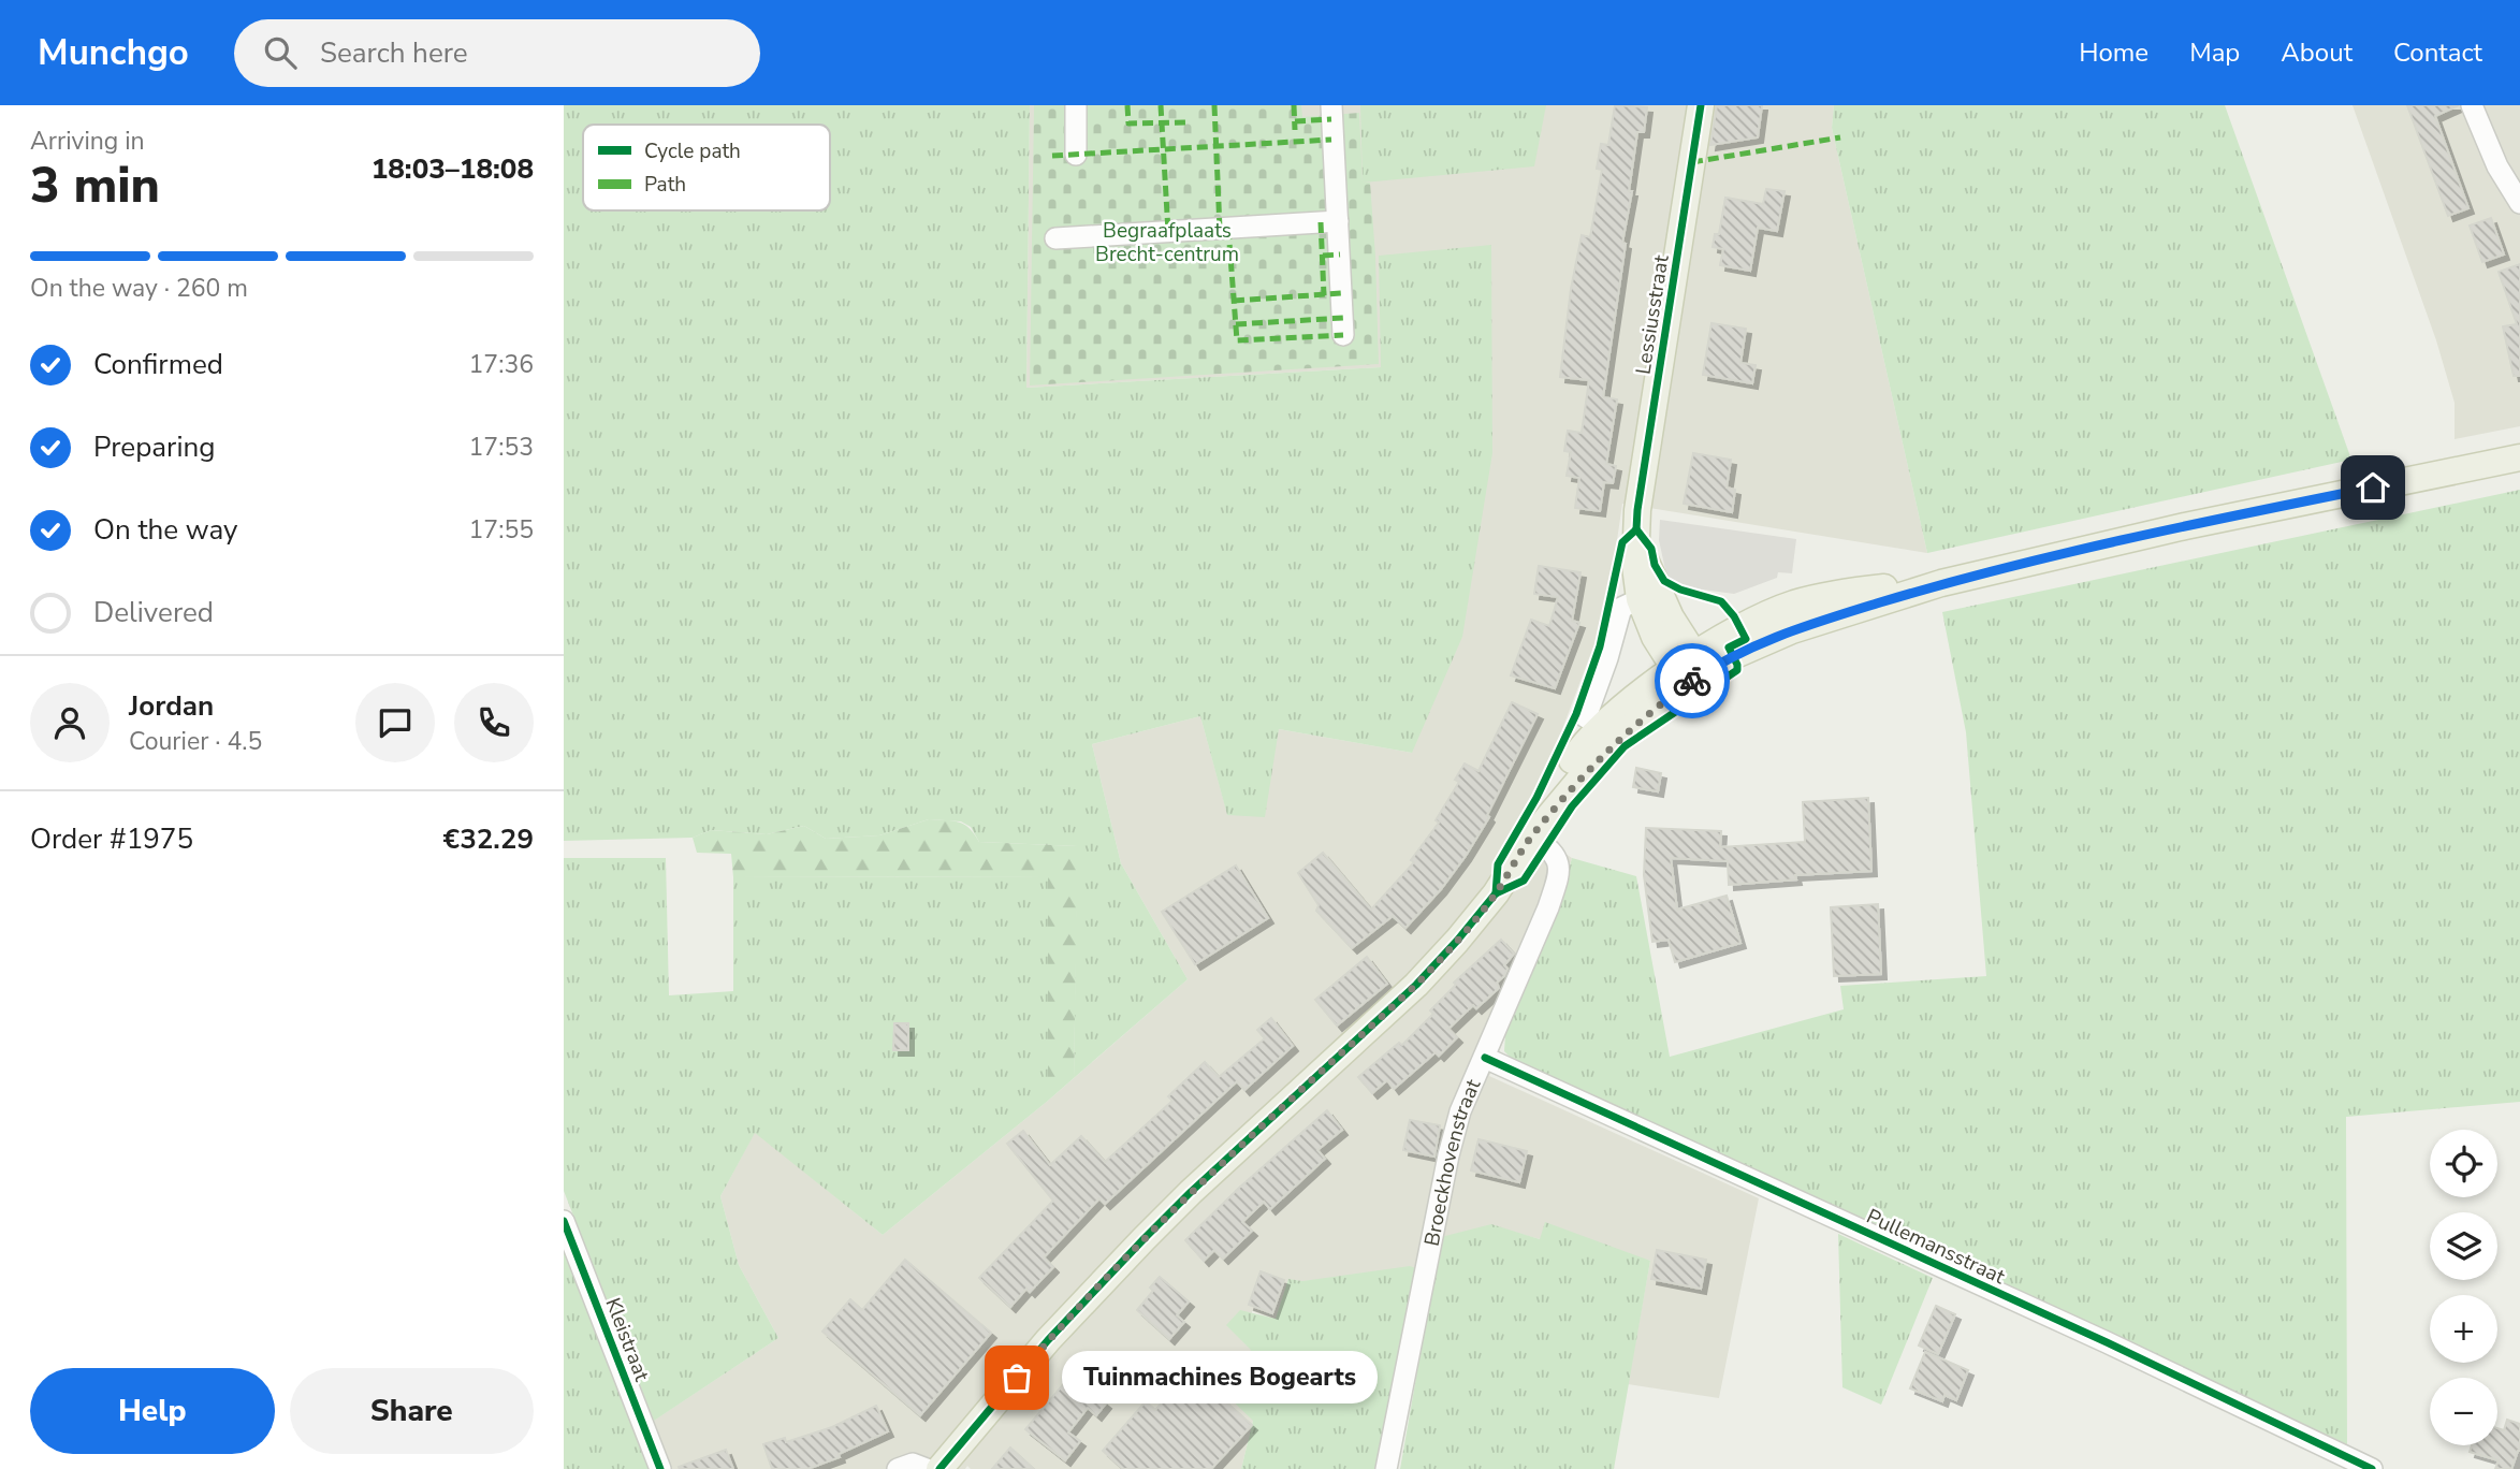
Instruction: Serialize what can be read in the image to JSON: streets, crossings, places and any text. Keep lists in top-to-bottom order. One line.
{"streets":{"main road":["Lessiusstraat"],"street":["Broeckhovenstraat","Pullemansstraat","Kleistraat"]},"crossings":[["Broeckhovenstraat","Pullemansstraat"]],"parks":["Begraafplaats Brecht-centrum"],"places":["Tuinmachines Bogearts"],"legend":["Cycle path","Path"],"page":{"header":"Munchgo","search":"Search here","nav":["Home","Map","About","Contact"],"heading":["3 min","Arriving in","18:03–18:08"],"panel":["Jordan","Courier · 4.5","Order #1975","€32.29"],"bar":"On the way · 260 m","list":[["Confirmed","17:36"],["Preparing","17:53"],["On the way","17:55"],"Delivered"],"map_buttons":["+","−"],"bubble":"Tuinmachines Bogearts","buttons":["Help","Share"]}}
